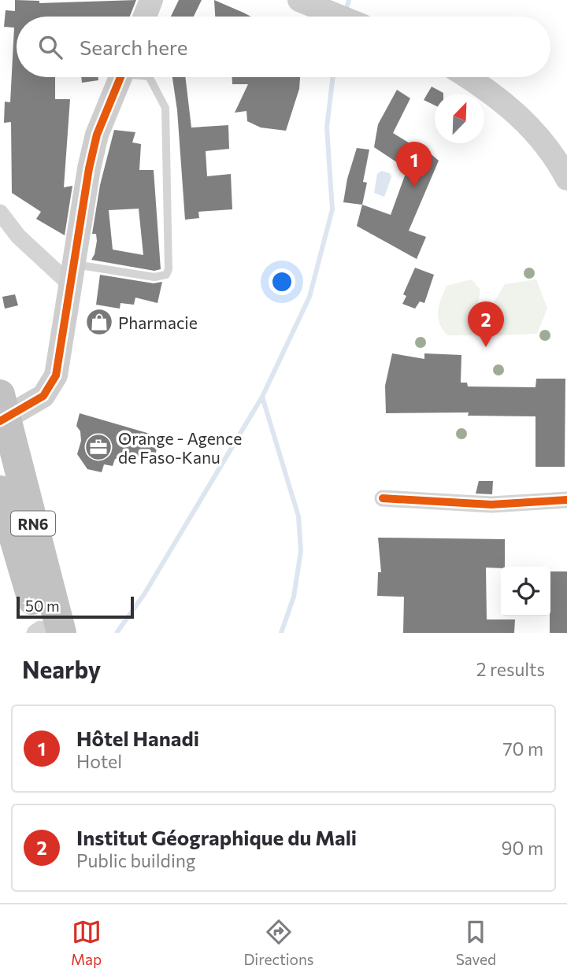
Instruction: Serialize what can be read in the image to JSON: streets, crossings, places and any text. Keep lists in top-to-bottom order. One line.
{"streets":{"highway":["RN6"]},"places":{"shop":["Pharmacie"],"office":["Orange - Agence de Faso-Kanu"]},"scale_bar":"50 m","north":"top right","page":{"search":"Search here","pins":["1","2"],"scale":"50 m","heading":["Nearby","2 results"],"list":[{"mark":"1","name":"Hôtel Hanadi","note":"Hotel","value":"70 m"},{"mark":"2","name":"Institut Géographique du Mali","note":"Public building","value":"90 m"}],"nav":["Map","Directions","Saved"]}}
